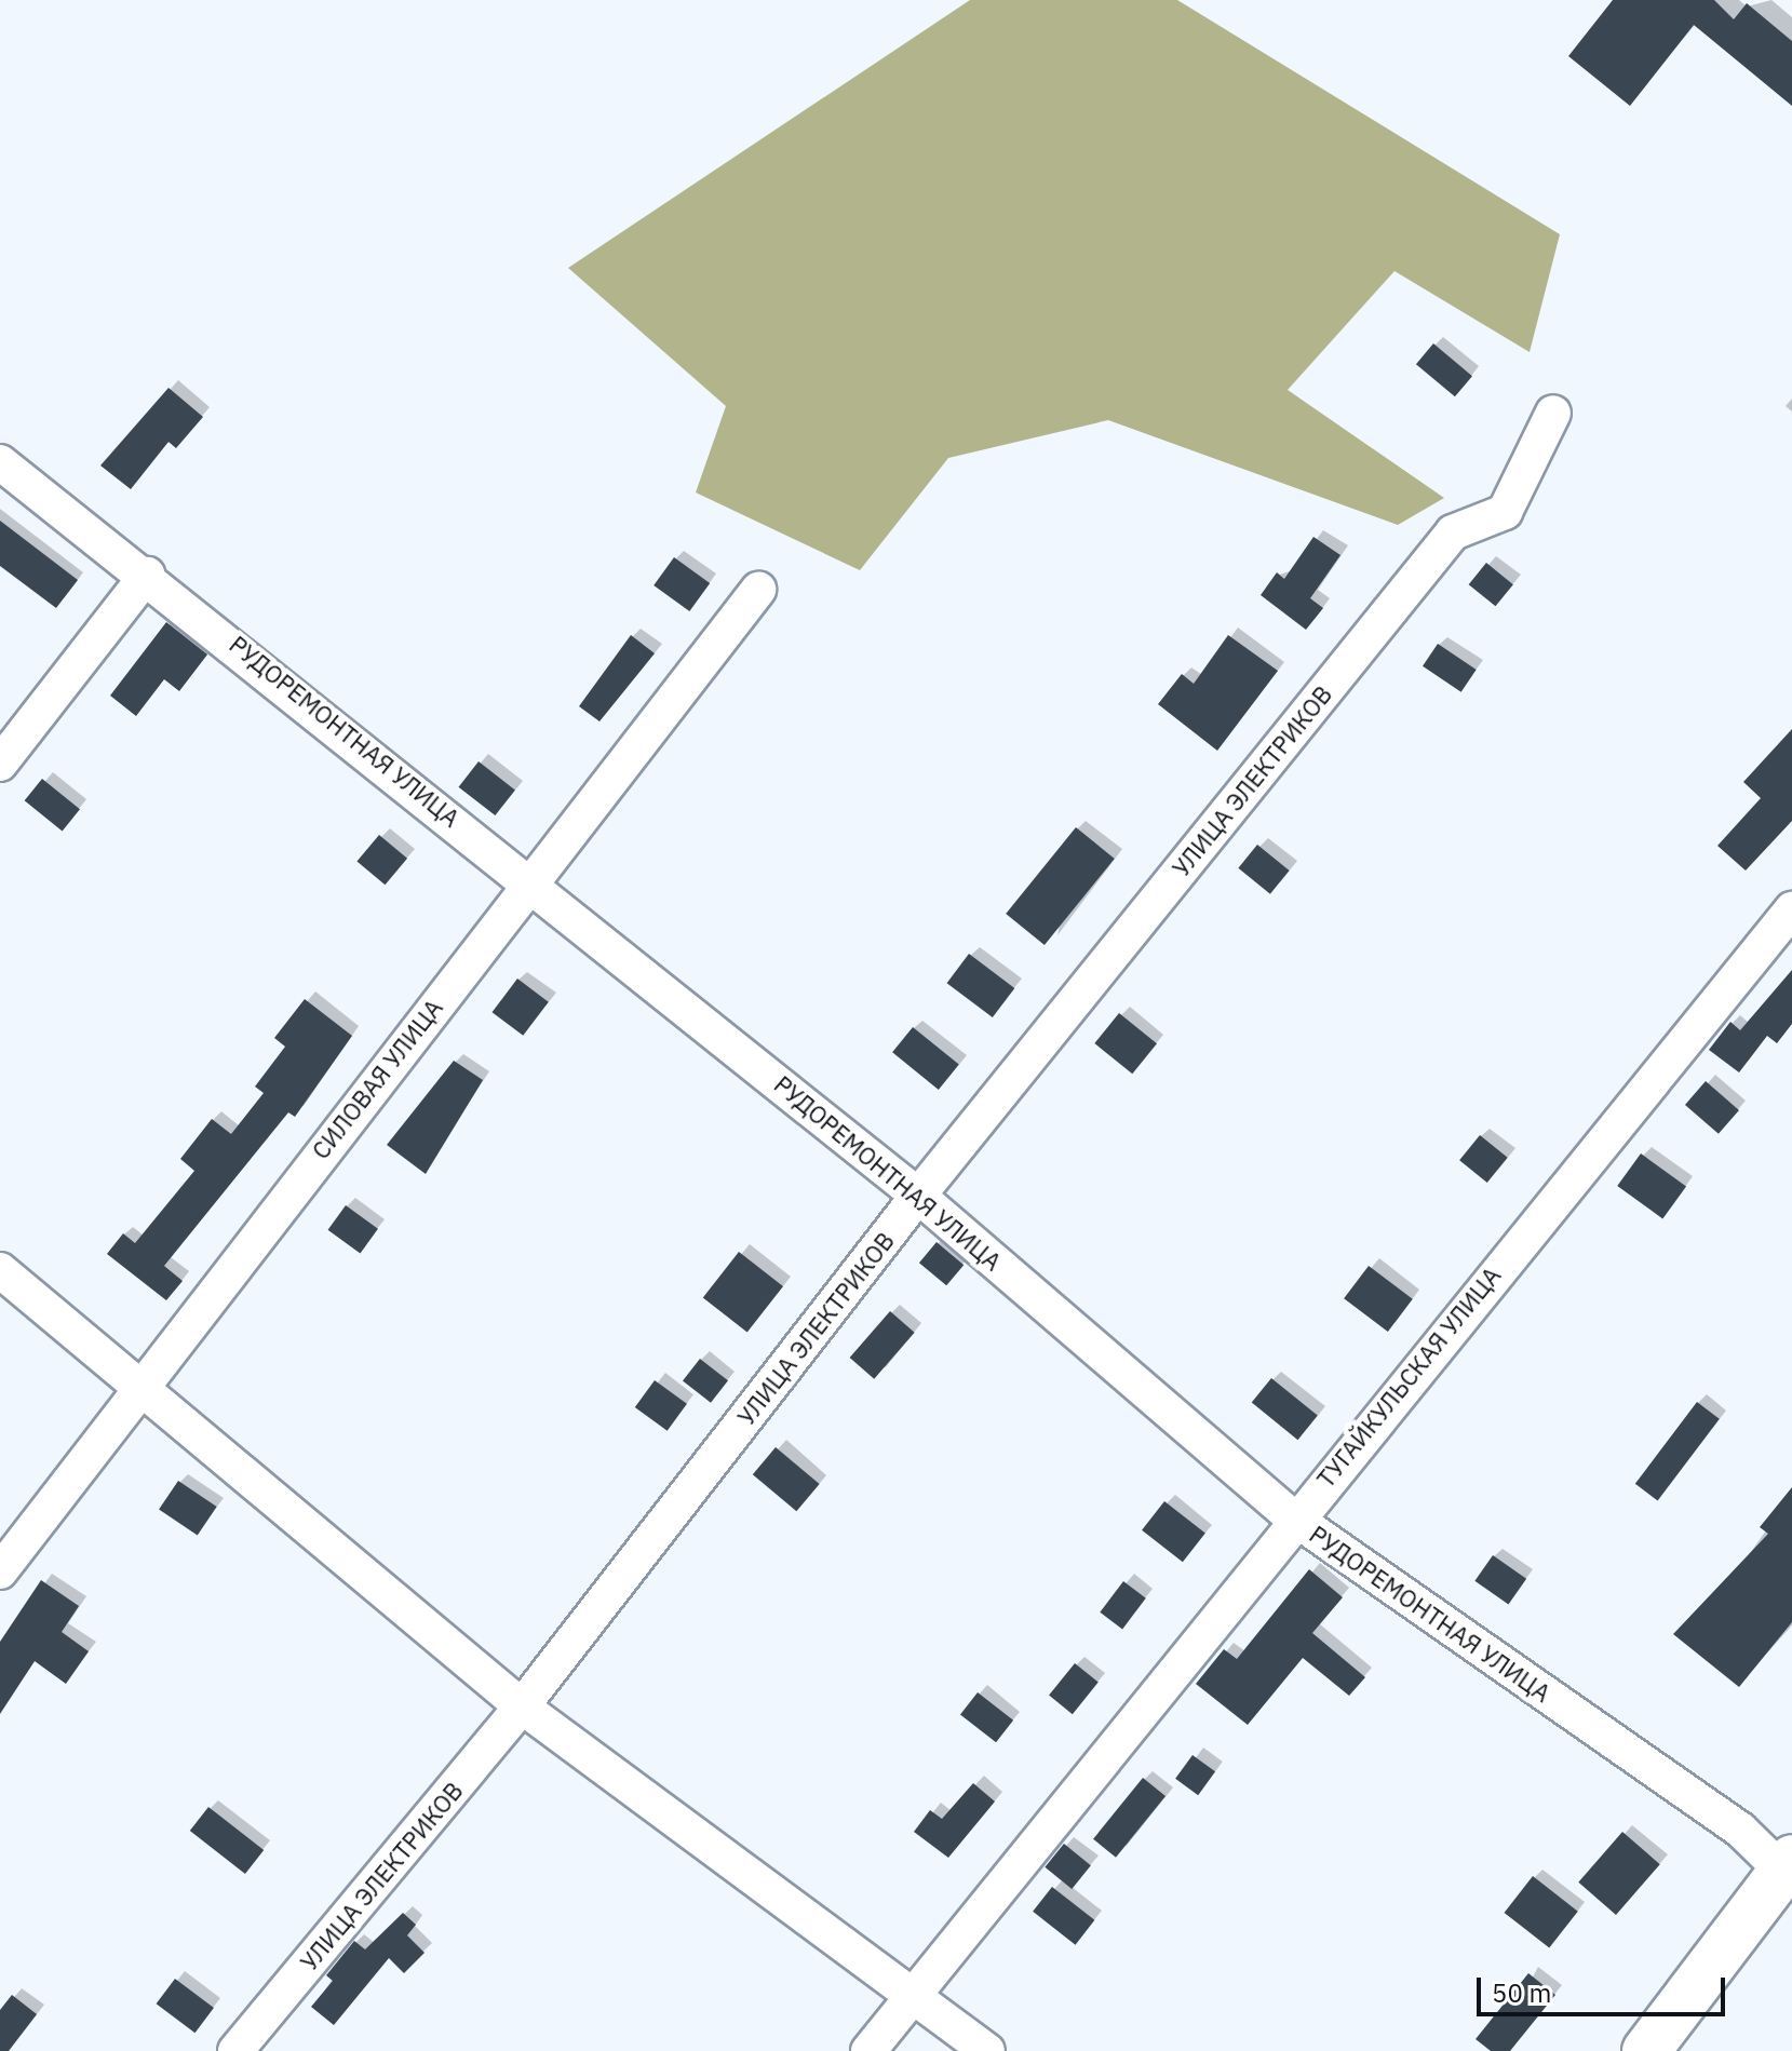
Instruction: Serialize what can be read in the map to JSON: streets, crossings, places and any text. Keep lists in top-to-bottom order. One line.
{"streets":{"street":["РУДОРЕМОНТНАЯ УЛИЦА","УЛИЦА ЭЛЕКТРИКОВ","СИЛОВАЯ УЛИЦА","ТУГАЙКУЛЬСКАЯ УЛИЦА"]},"crossings":[["РУДОРЕМОНТНАЯ УЛИЦА","УЛИЦА ЭЛЕКТРИКОВ"],["РУДОРЕМОНТНАЯ УЛИЦА","СИЛОВАЯ УЛИЦА"],["РУДОРЕМОНТНАЯ УЛИЦА","ТУГАЙКУЛЬСКАЯ УЛИЦА"]],"scale_bar":"50 m"}
